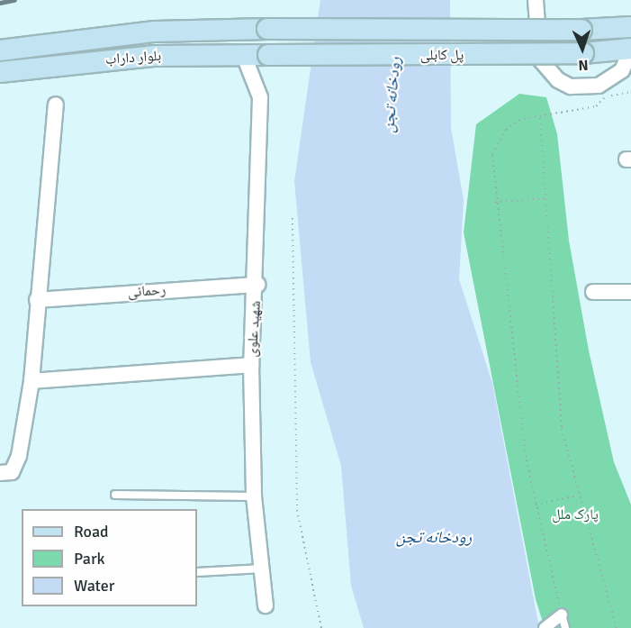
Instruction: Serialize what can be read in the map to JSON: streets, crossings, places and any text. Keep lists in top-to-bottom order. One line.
{"streets":{"main road":["پل کابلی","بلوار داراب"],"street":["رحمانی","شهید علوی"]},"crossings":[["پل کابلی","بلوار داراب"],["بلوار داراب","شهید علوی"],["رحمانی","شهید علوی"]],"water":["رودخانه تجن"],"parks":["پارک ملل"],"legend":["Road","Park","Water"],"north":"bottom"}
